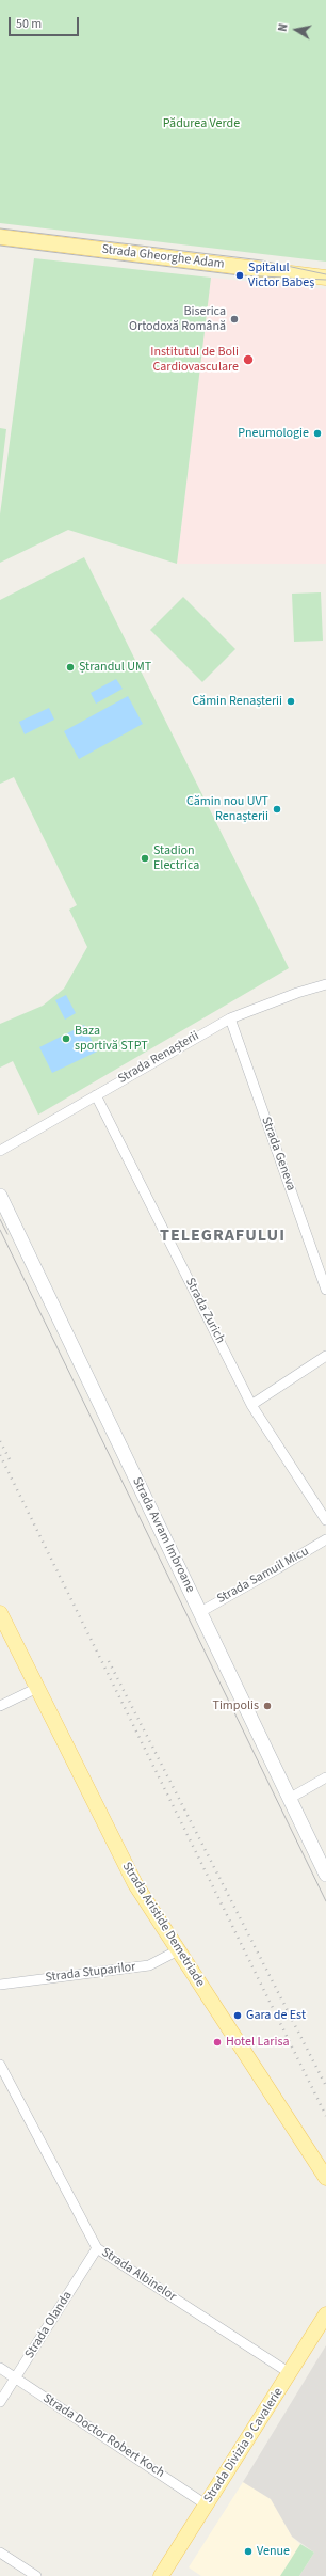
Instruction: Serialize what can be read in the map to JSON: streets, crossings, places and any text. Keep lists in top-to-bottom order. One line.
{"streets":{"main road":["Strada Gheorghe Adam","Strada Aristide Demetriade","Strada Divizia 9 Cavalerie"],"street":["Strada Renașterii","Strada Geneva","Strada Zurich","Strada Avram Imbroane","Strada Samuil Micu","Strada Stuparilor","Strada Albinelor","Strada Olanda","Strada Doctor Robert Koch"]},"crossings":[["Strada Renașterii","Strada Geneva"],["Strada Renașterii","Strada Zurich"],["Strada Avram Imbroane","Strada Samuil Micu"],["Strada Aristide Demetriade","Strada Stuparilor"],["Strada Albinelor","Strada Olanda"],["Strada Albinelor","Strada Divizia 9 Cavalerie"],["Strada Olanda","Strada Doctor Robert Koch"],["Strada Doctor Robert Koch","Strada Divizia 9 Cavalerie"]],"districts":["TELEGRAFULUI"],"parks":["Pădurea Verde"],"places":["Spitalul Victor Babeș","Biserica Ortodoxă Română","Institutul de Boli Cardiovasculare","Pneumologie","Ștrandul UMT","Cămin Renașterii","Cămin nou UVT Renașterii","Stadion Electrica","Baza sportivă STPT","Timpolis","Gara de Est","Hotel Larisa","Venue"],"scale_bar":"50 m","north":"left"}
